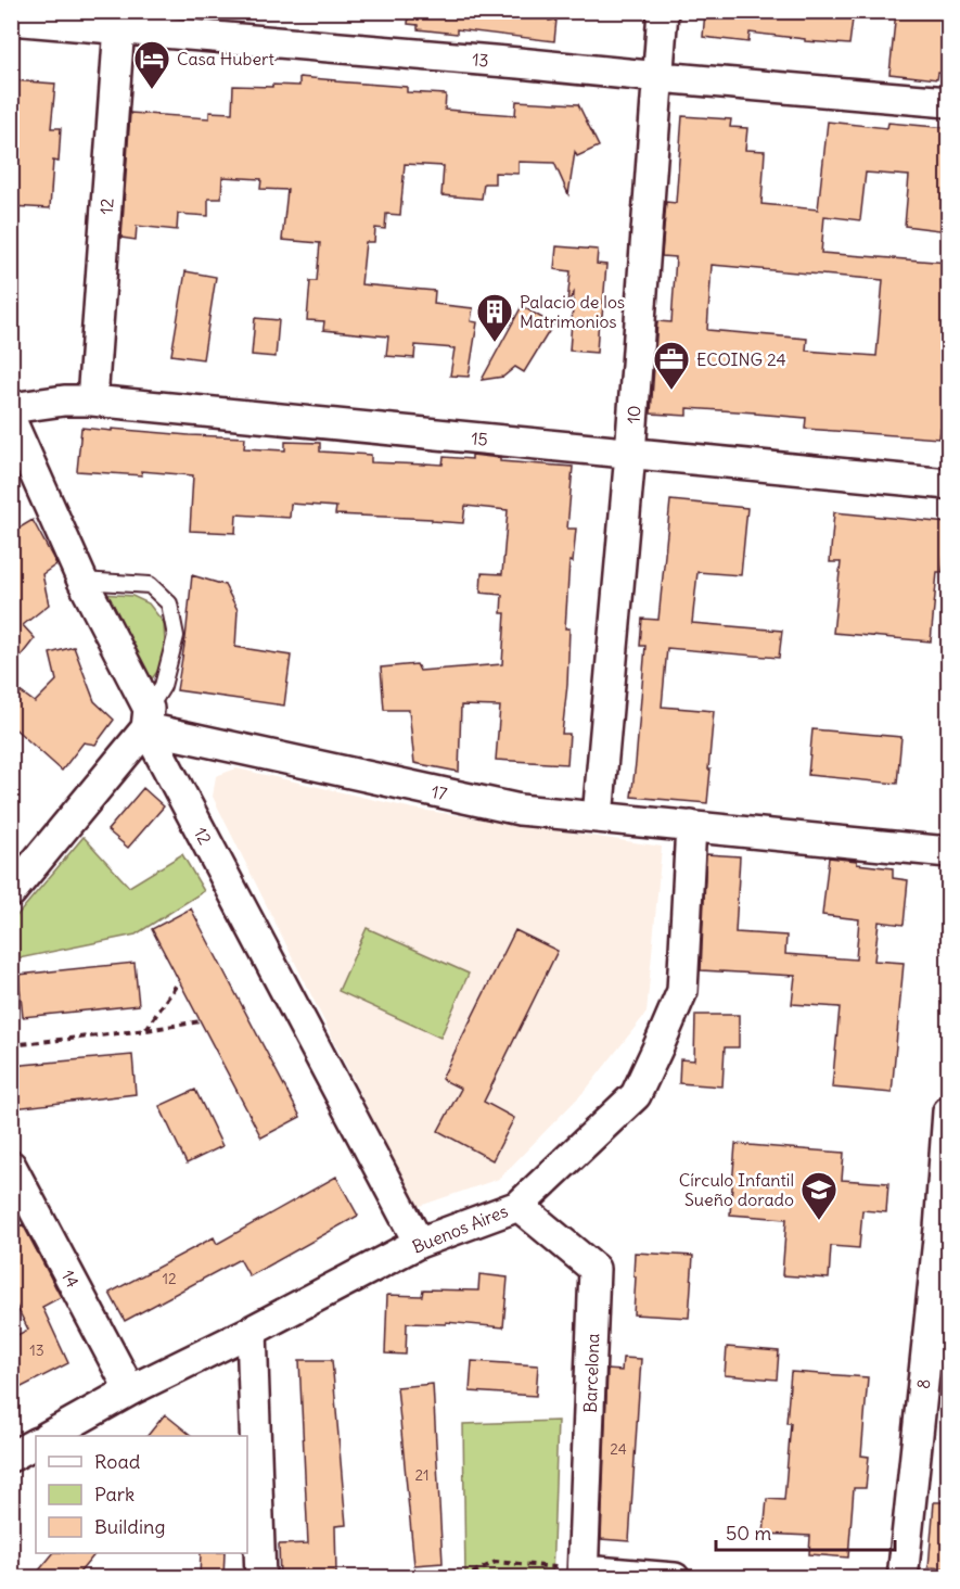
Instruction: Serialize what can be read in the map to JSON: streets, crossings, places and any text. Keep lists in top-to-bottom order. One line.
{"streets":{"street":["13","12","10","15","17","Buenos Aires","14","Barcelona","8"]},"crossings":[["13","12"],["13","10"],["12","15"],["12","17"],["12","Buenos Aires"],["10","15"],["10","17"],["17","Buenos Aires"],["Buenos Aires","14"],["Buenos Aires","Barcelona"]],"places":{"hotel":["Casa Hubert"],"building":["Palacio de los Matrimonios"],"office":["ECOING 24"],"school or university":["Círculo Infantil Sueño dorado"]},"house_numbers":["12","13","24","21"],"legend":["Road","Park","Building"],"scale_bar":"50 m"}
